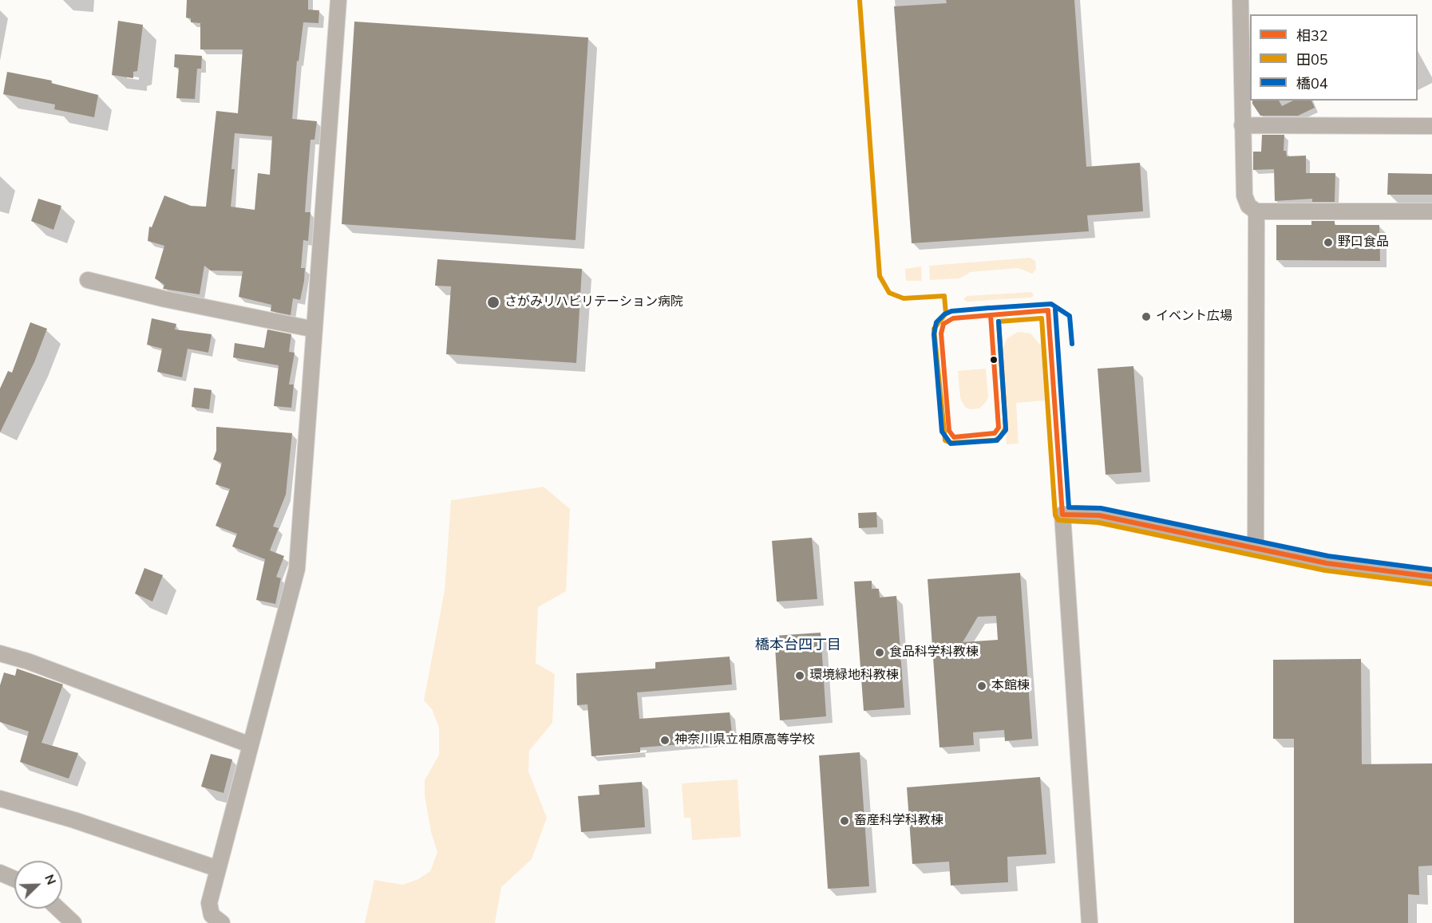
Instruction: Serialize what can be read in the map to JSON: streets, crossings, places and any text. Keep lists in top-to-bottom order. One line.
{"districts":["橋本台四丁目"],"places":["野口食品","さがみリハビリテーション病院","イベント広場","食品科学科教棟","環境緑地科教棟","本館棟","神奈川県立相原高等学校","畜産科学科教棟"],"lines":["transit line 田05","transit line 橋04","transit line 相32"],"legend":["相32","田05","橋04"],"north":"top right"}
